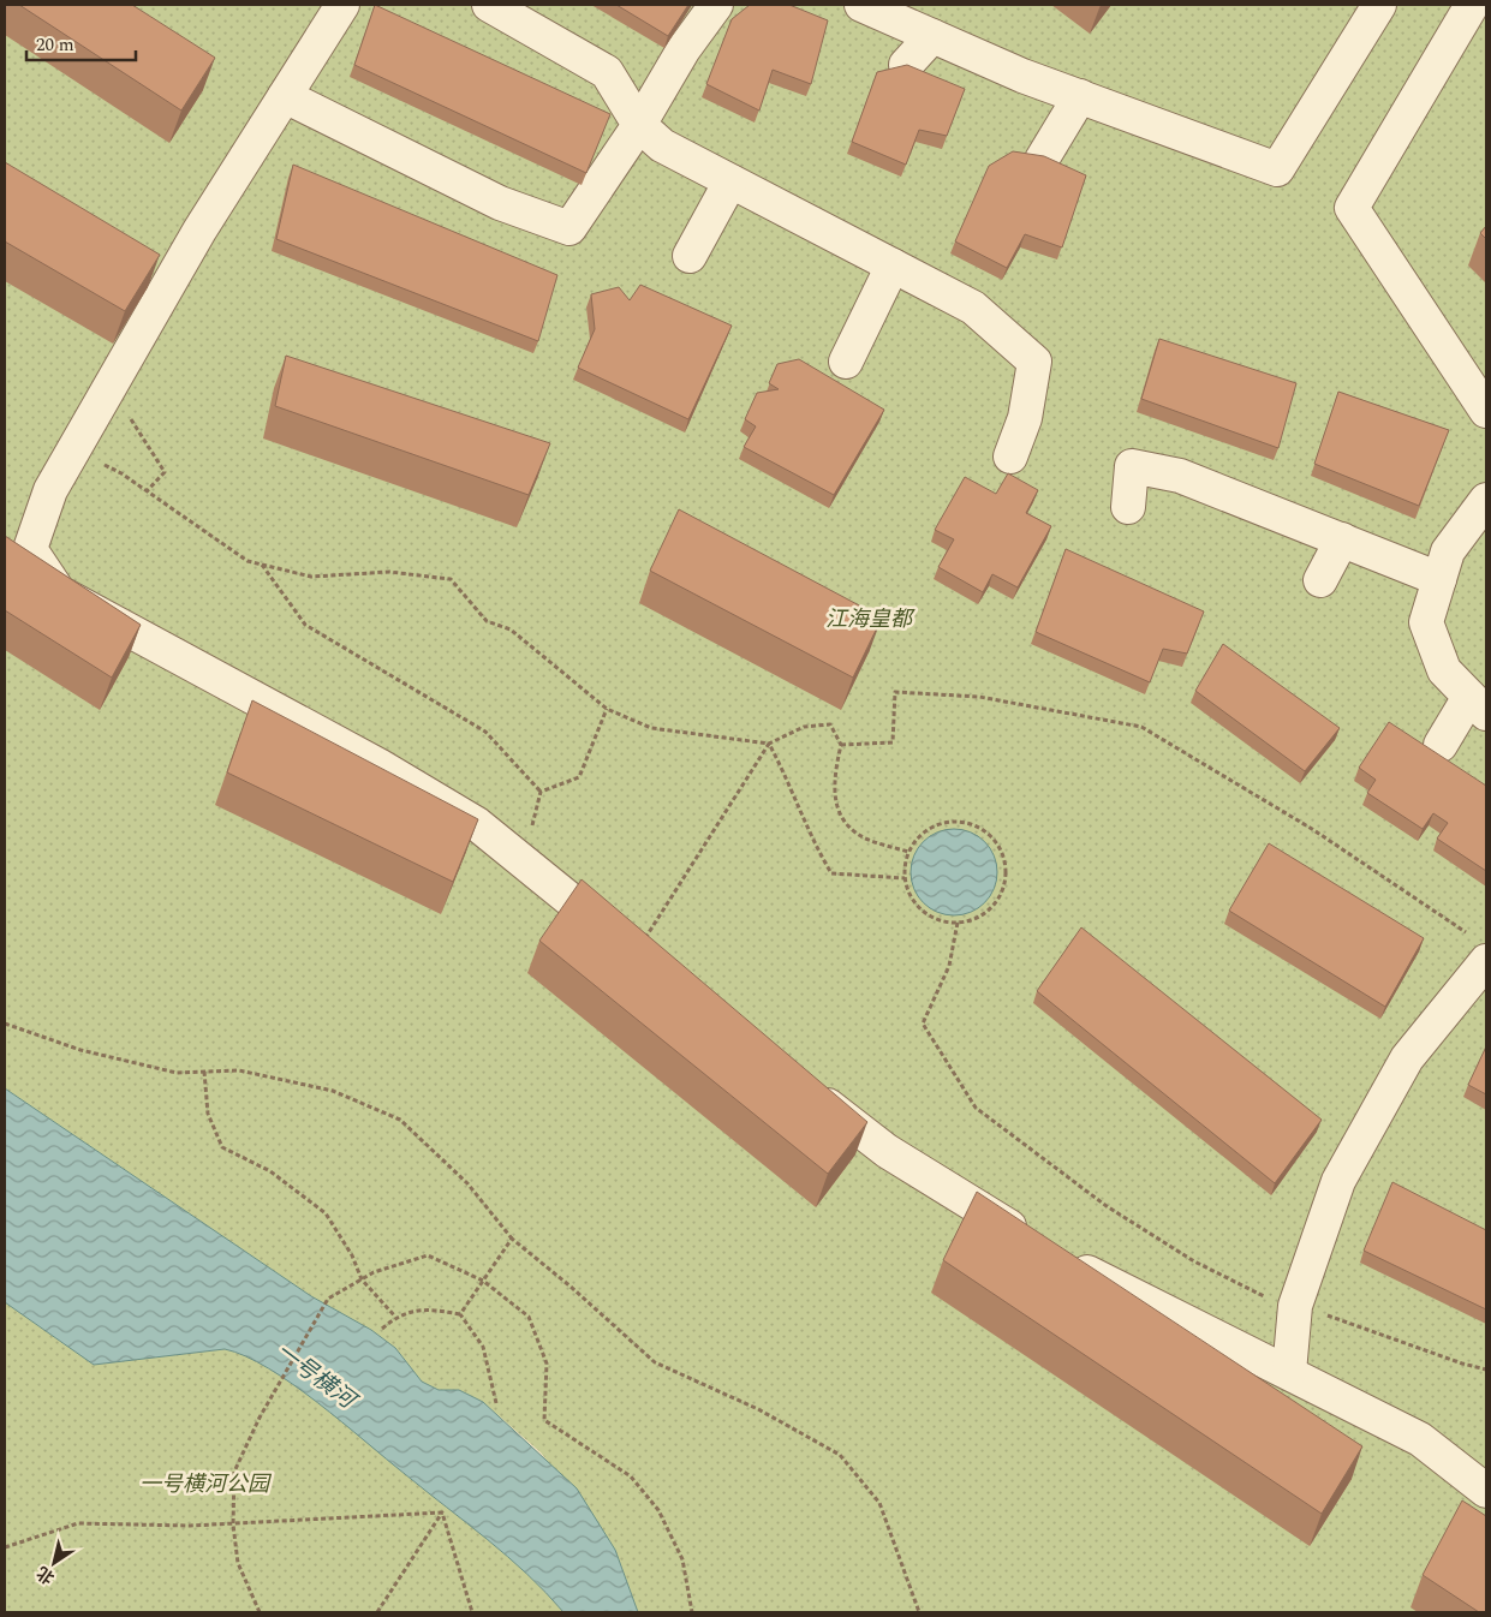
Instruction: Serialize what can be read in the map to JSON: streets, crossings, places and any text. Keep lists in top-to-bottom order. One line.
{"water":["一号横河"],"parks":["江海皇都","一号横河公园"],"scale_bar":"20 m","north":"bottom left"}
